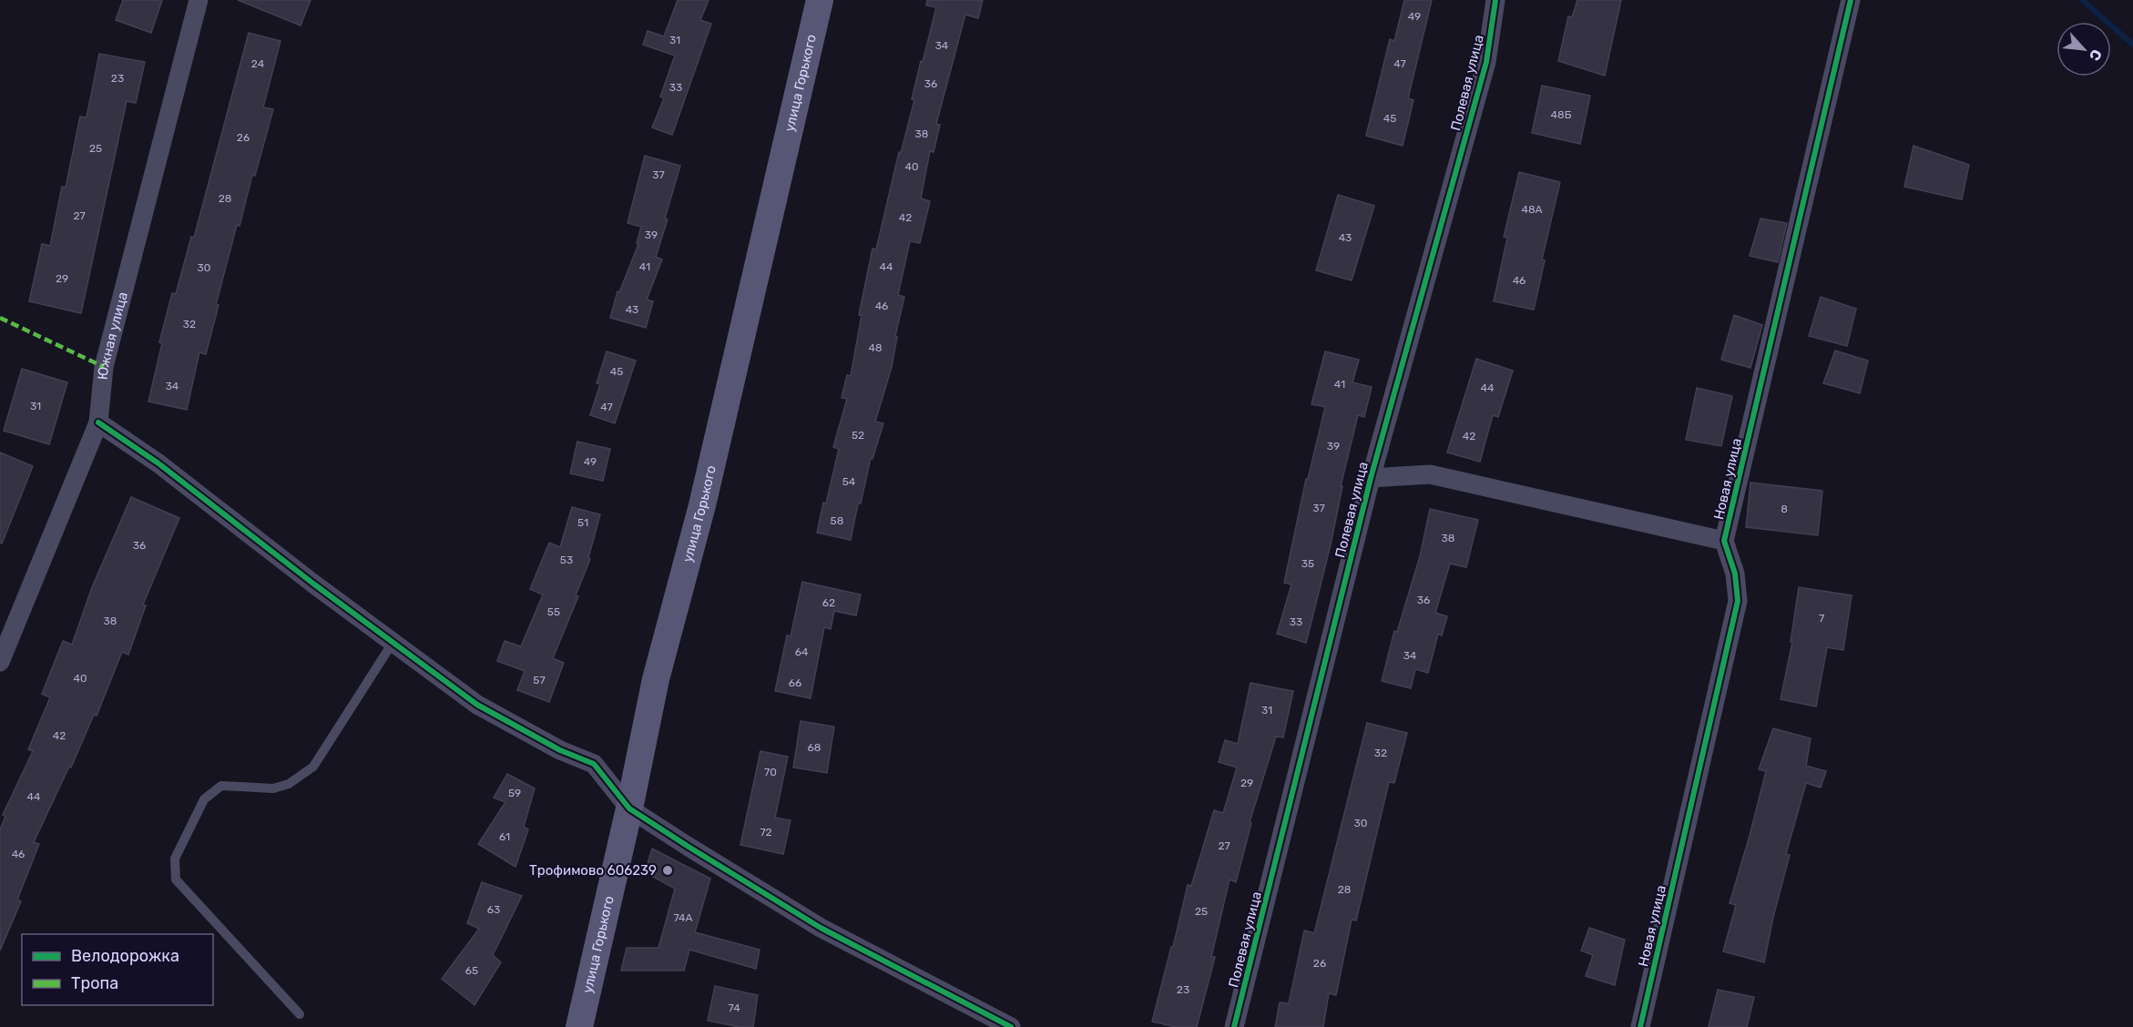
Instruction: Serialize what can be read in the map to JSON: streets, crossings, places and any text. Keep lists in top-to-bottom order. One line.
{"streets":{"main road":["улица Горького"],"street":["Полевая улица","Южная улица","Новая улица"]},"places":["Трофимово 606239"],"house_numbers":["49","31","34","24","47","23","36","33","48Б","45","38","26","25","40","37","28","48А","27","42","39","43","41","44","30","29","46","46","43","32","48","45","41","34","44","31","47","52","42","39","49","54","37","8","58","51","38","36","53","35","36","62","55","7","38","33","64","34","40","57","66","31","42","68","32","70","29","59","44","30","72","61","27","46","28","63","25","74А","26","65","23","74"],"legend":["Велодорожка","Тропа"],"north":"bottom right"}
